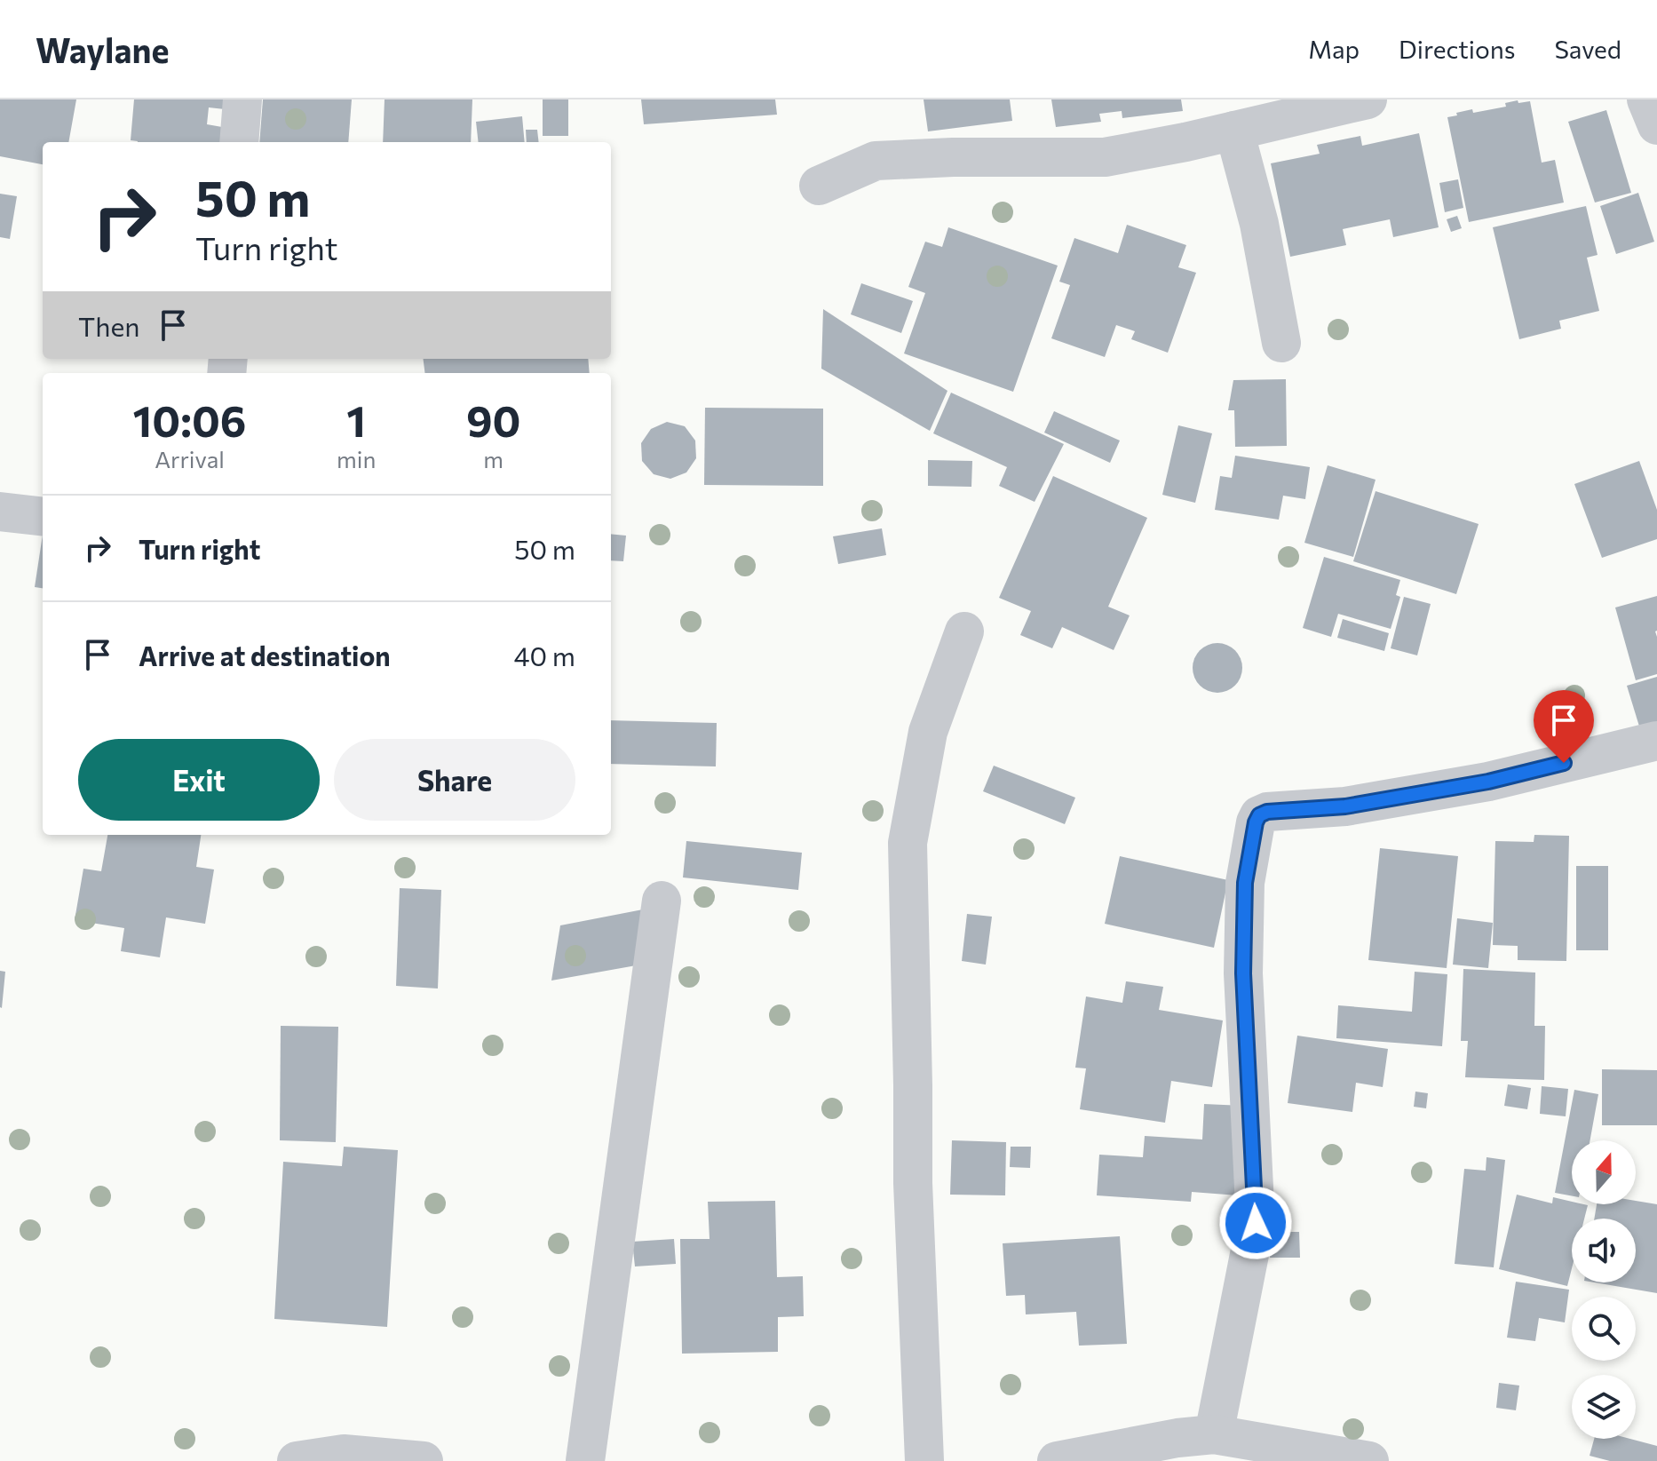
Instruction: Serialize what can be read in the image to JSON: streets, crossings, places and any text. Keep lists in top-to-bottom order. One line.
{"north":"top","page":{"header":"Waylane","nav":["Map","Directions","Saved"],"turn":["50 m","Turn right"],"then":"Then","eta":["10:06","Arrival","1","min","90","m"],"list":[{"name":"Turn right","value":"50 m"},{"name":"Arrive at destination","value":"40 m"}],"buttons":["Exit","Share"]}}
